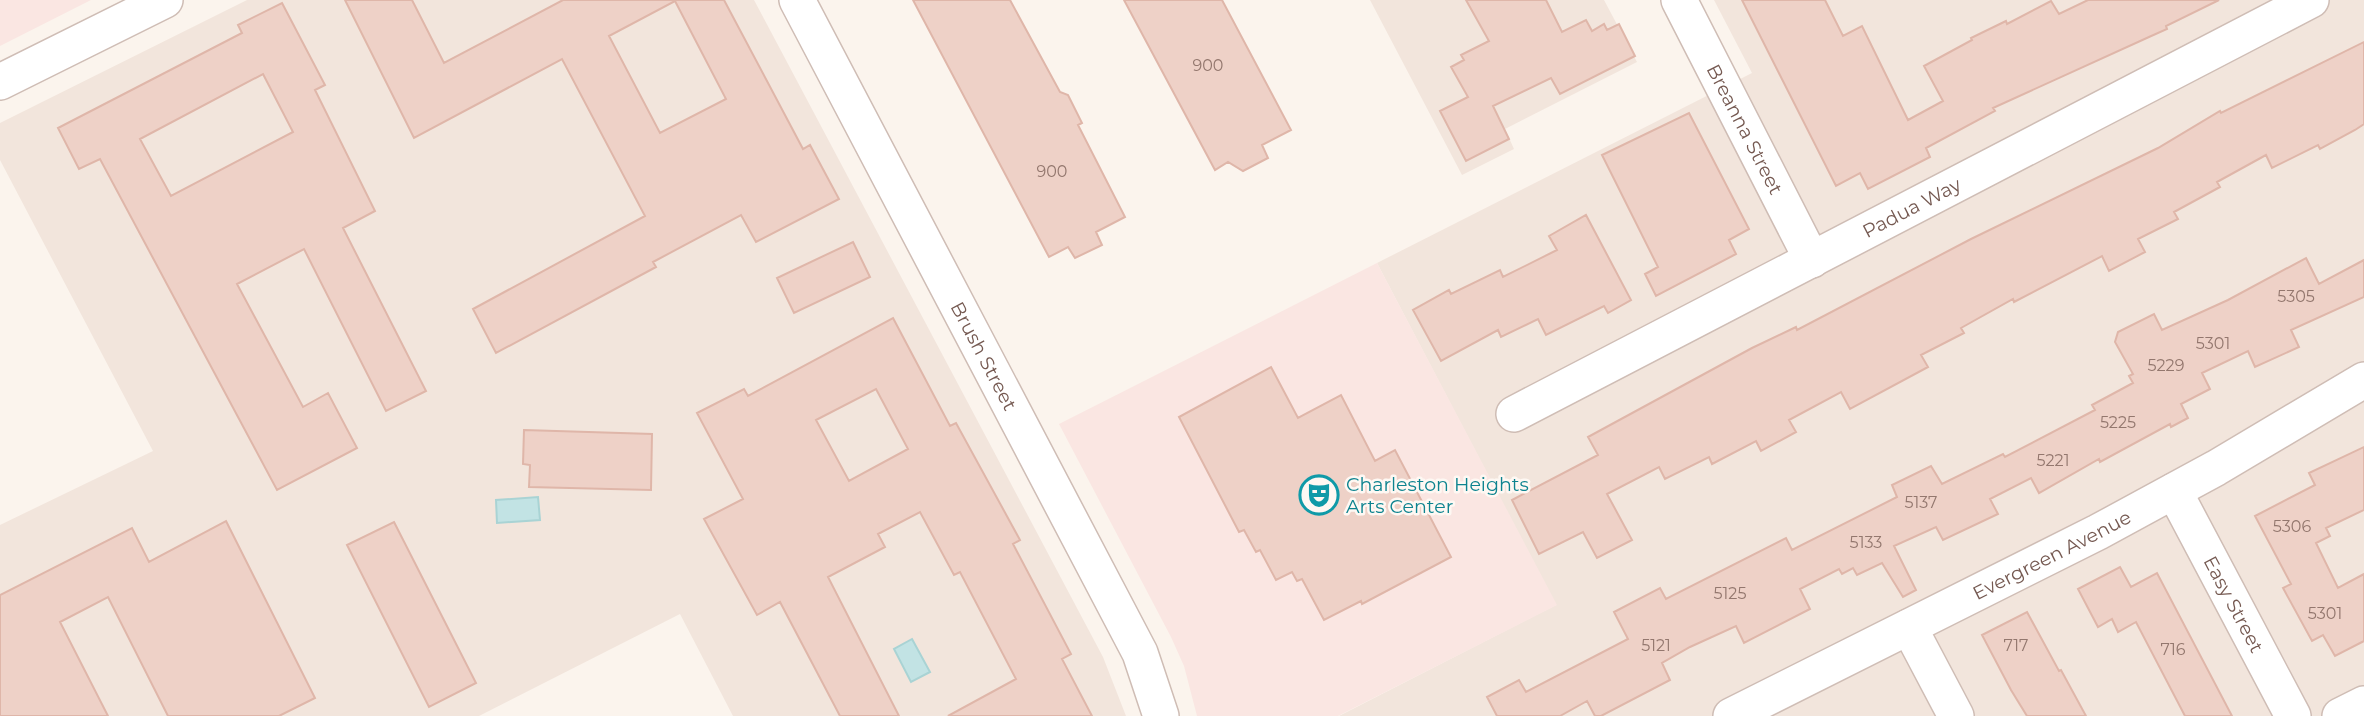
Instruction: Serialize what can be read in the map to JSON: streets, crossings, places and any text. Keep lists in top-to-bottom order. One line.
{"streets":{"street":["Breanna Street","Padua Way","Brush Street","Evergreen Avenue","Easy Street"]},"crossings":[["Breanna Street","Padua Way"],["Evergreen Avenue","Easy Street"]],"places":{"theatre":["Charleston Heights Arts Center"]},"house_numbers":["900","900","5305","5301","5229","5225","5221","5137","5306","5133","5125","5301","5121","717","716"]}
